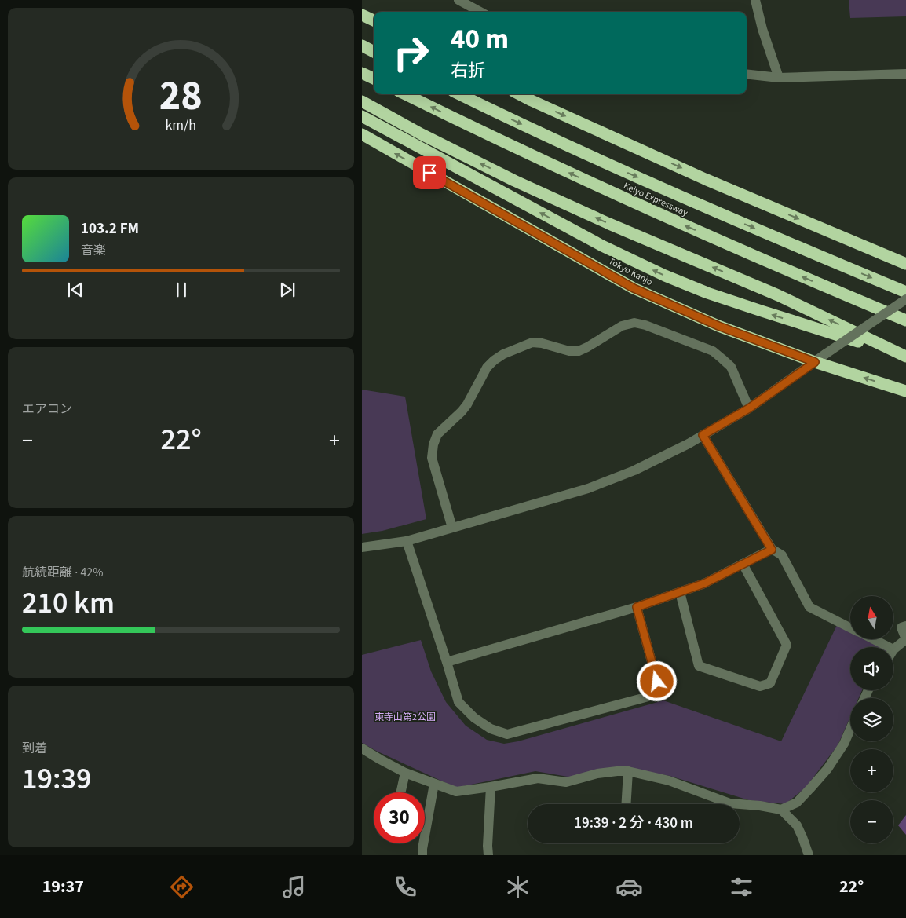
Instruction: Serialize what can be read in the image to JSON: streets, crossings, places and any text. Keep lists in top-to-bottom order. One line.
{"streets":{"highway":["Keiyo Expressway","Tokyo Kanjo"]},"parks":["東寺山第2公園"],"north":"top","page":{"turn":["40 m","右折"],"song":["103.2 FM","音楽"],"tile":["エアコン",["航続距離 · 42%","210 km"],["到着","19:39"]],"heat":["−","22°","+"],"map_buttons":["+","−"],"limit":"30","trip":"19:39 · 2 分 · 430 m","tabs":["19:37","22°"],"gauge":["28","km/h"]}}
